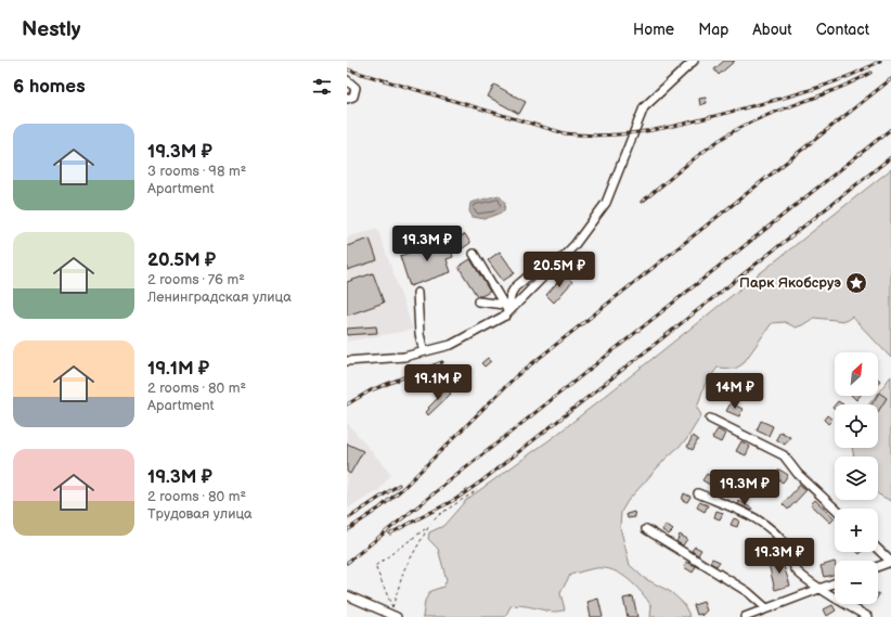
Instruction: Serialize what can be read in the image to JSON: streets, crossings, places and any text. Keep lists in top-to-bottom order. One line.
{"places":{"place":["Парк Якобсруэ"]},"north":"top right","page":{"header":"Nestly","nav":["Home","Map","About","Contact"],"heading":"6 homes","list":[{"name":"19.3M ₽","note":"3 rooms · 98 m² · Apartment"},{"name":"20.5M ₽","note":"2 rooms · 76 m² · Ленинградская улица"},{"name":"19.1M ₽","note":"2 rooms · 80 m² · Apartment"},{"name":"19.3M ₽","note":"2 rooms · 80 m² · Трудовая улица"}],"price":["19.3M ₽","20.5M ₽","19.1M ₽","14M ₽","19.3M ₽","19.3M ₽"],"map_buttons":["+","−"]}}
